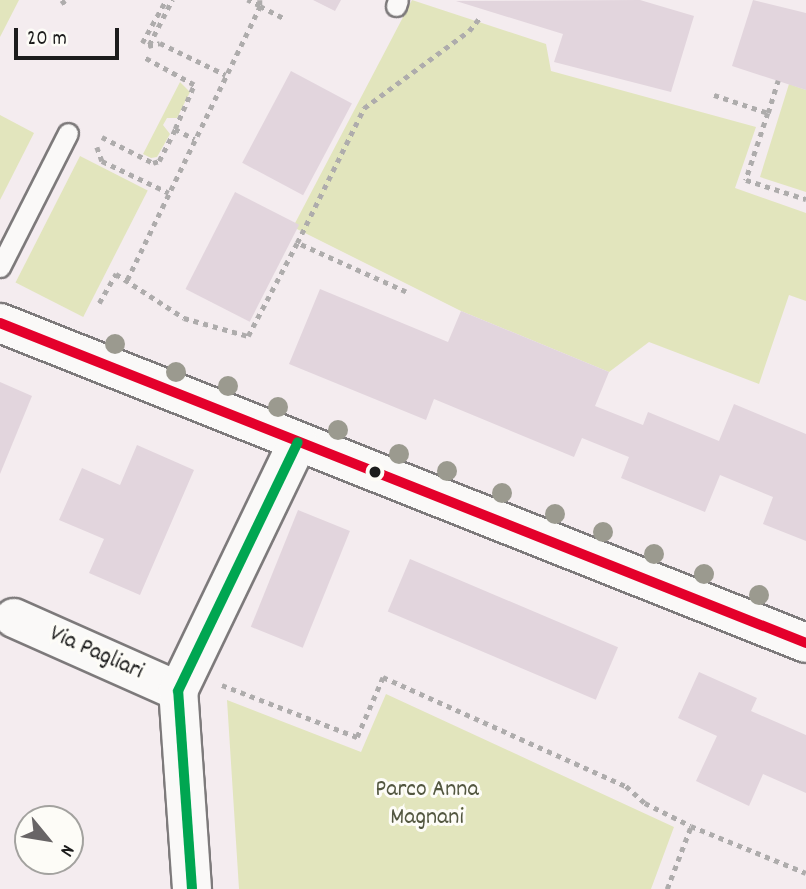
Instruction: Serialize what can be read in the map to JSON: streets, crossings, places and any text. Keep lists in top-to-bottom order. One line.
{"streets":{"street":["Via Pagliari"]},"parks":["Parco Anna Magnani"],"scale_bar":"20 m","north":"bottom right"}
